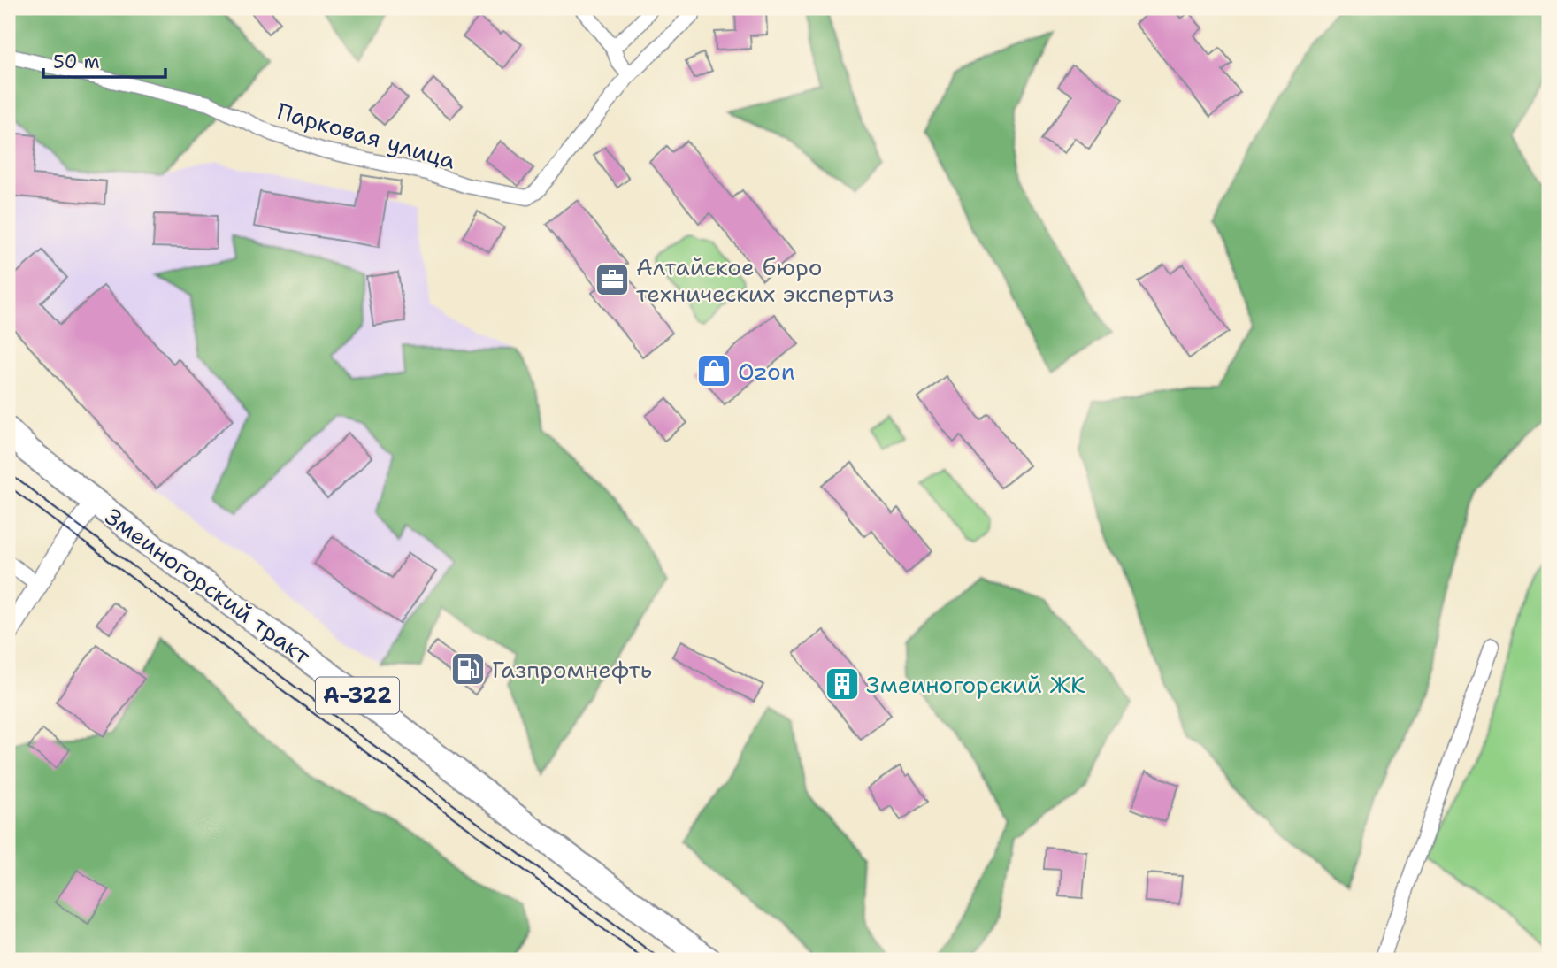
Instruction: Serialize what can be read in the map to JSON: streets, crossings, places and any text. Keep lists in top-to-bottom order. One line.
{"streets":{"highway":["Змеиногорский тракт","А-322"],"street":["Парковая улица"]},"places":{"office":["Алтайское бюро технических экспертиз"],"shop":["Ozon"],"fuel station":["Газпромнефть"],"building":["Змеиногорский ЖК"]},"scale_bar":"50 m"}
